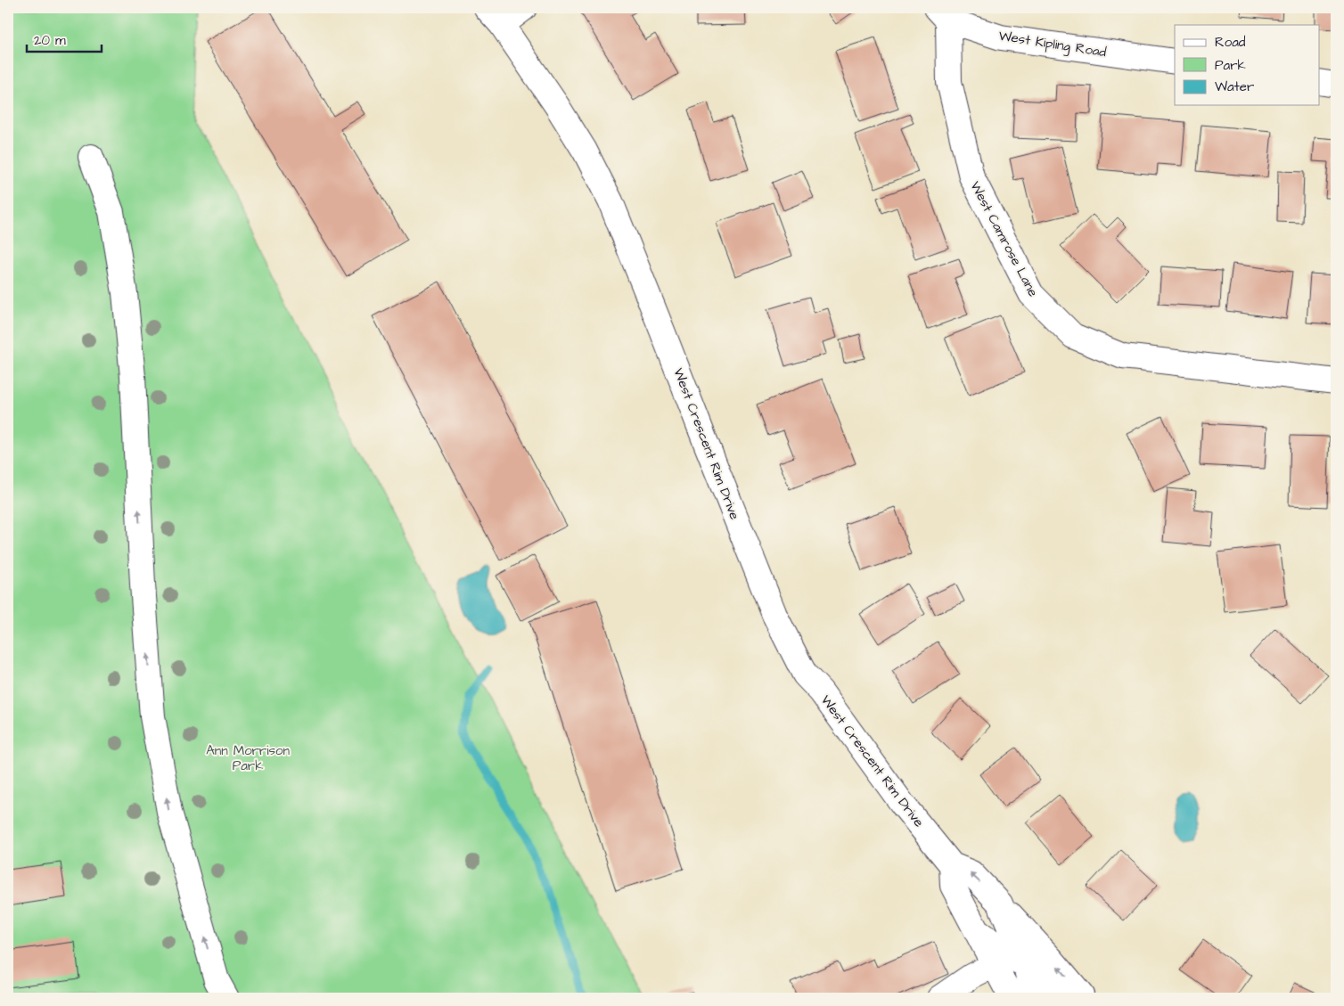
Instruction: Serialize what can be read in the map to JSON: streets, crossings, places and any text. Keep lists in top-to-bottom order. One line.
{"streets":{"street":["West Kipling Road","West Camrose Lane","West Crescent Rim Drive"]},"crossings":[["West Kipling Road","West Camrose Lane"]],"parks":["Ann Morrison Park"],"legend":["Road","Park","Water"],"scale_bar":"20 m"}
